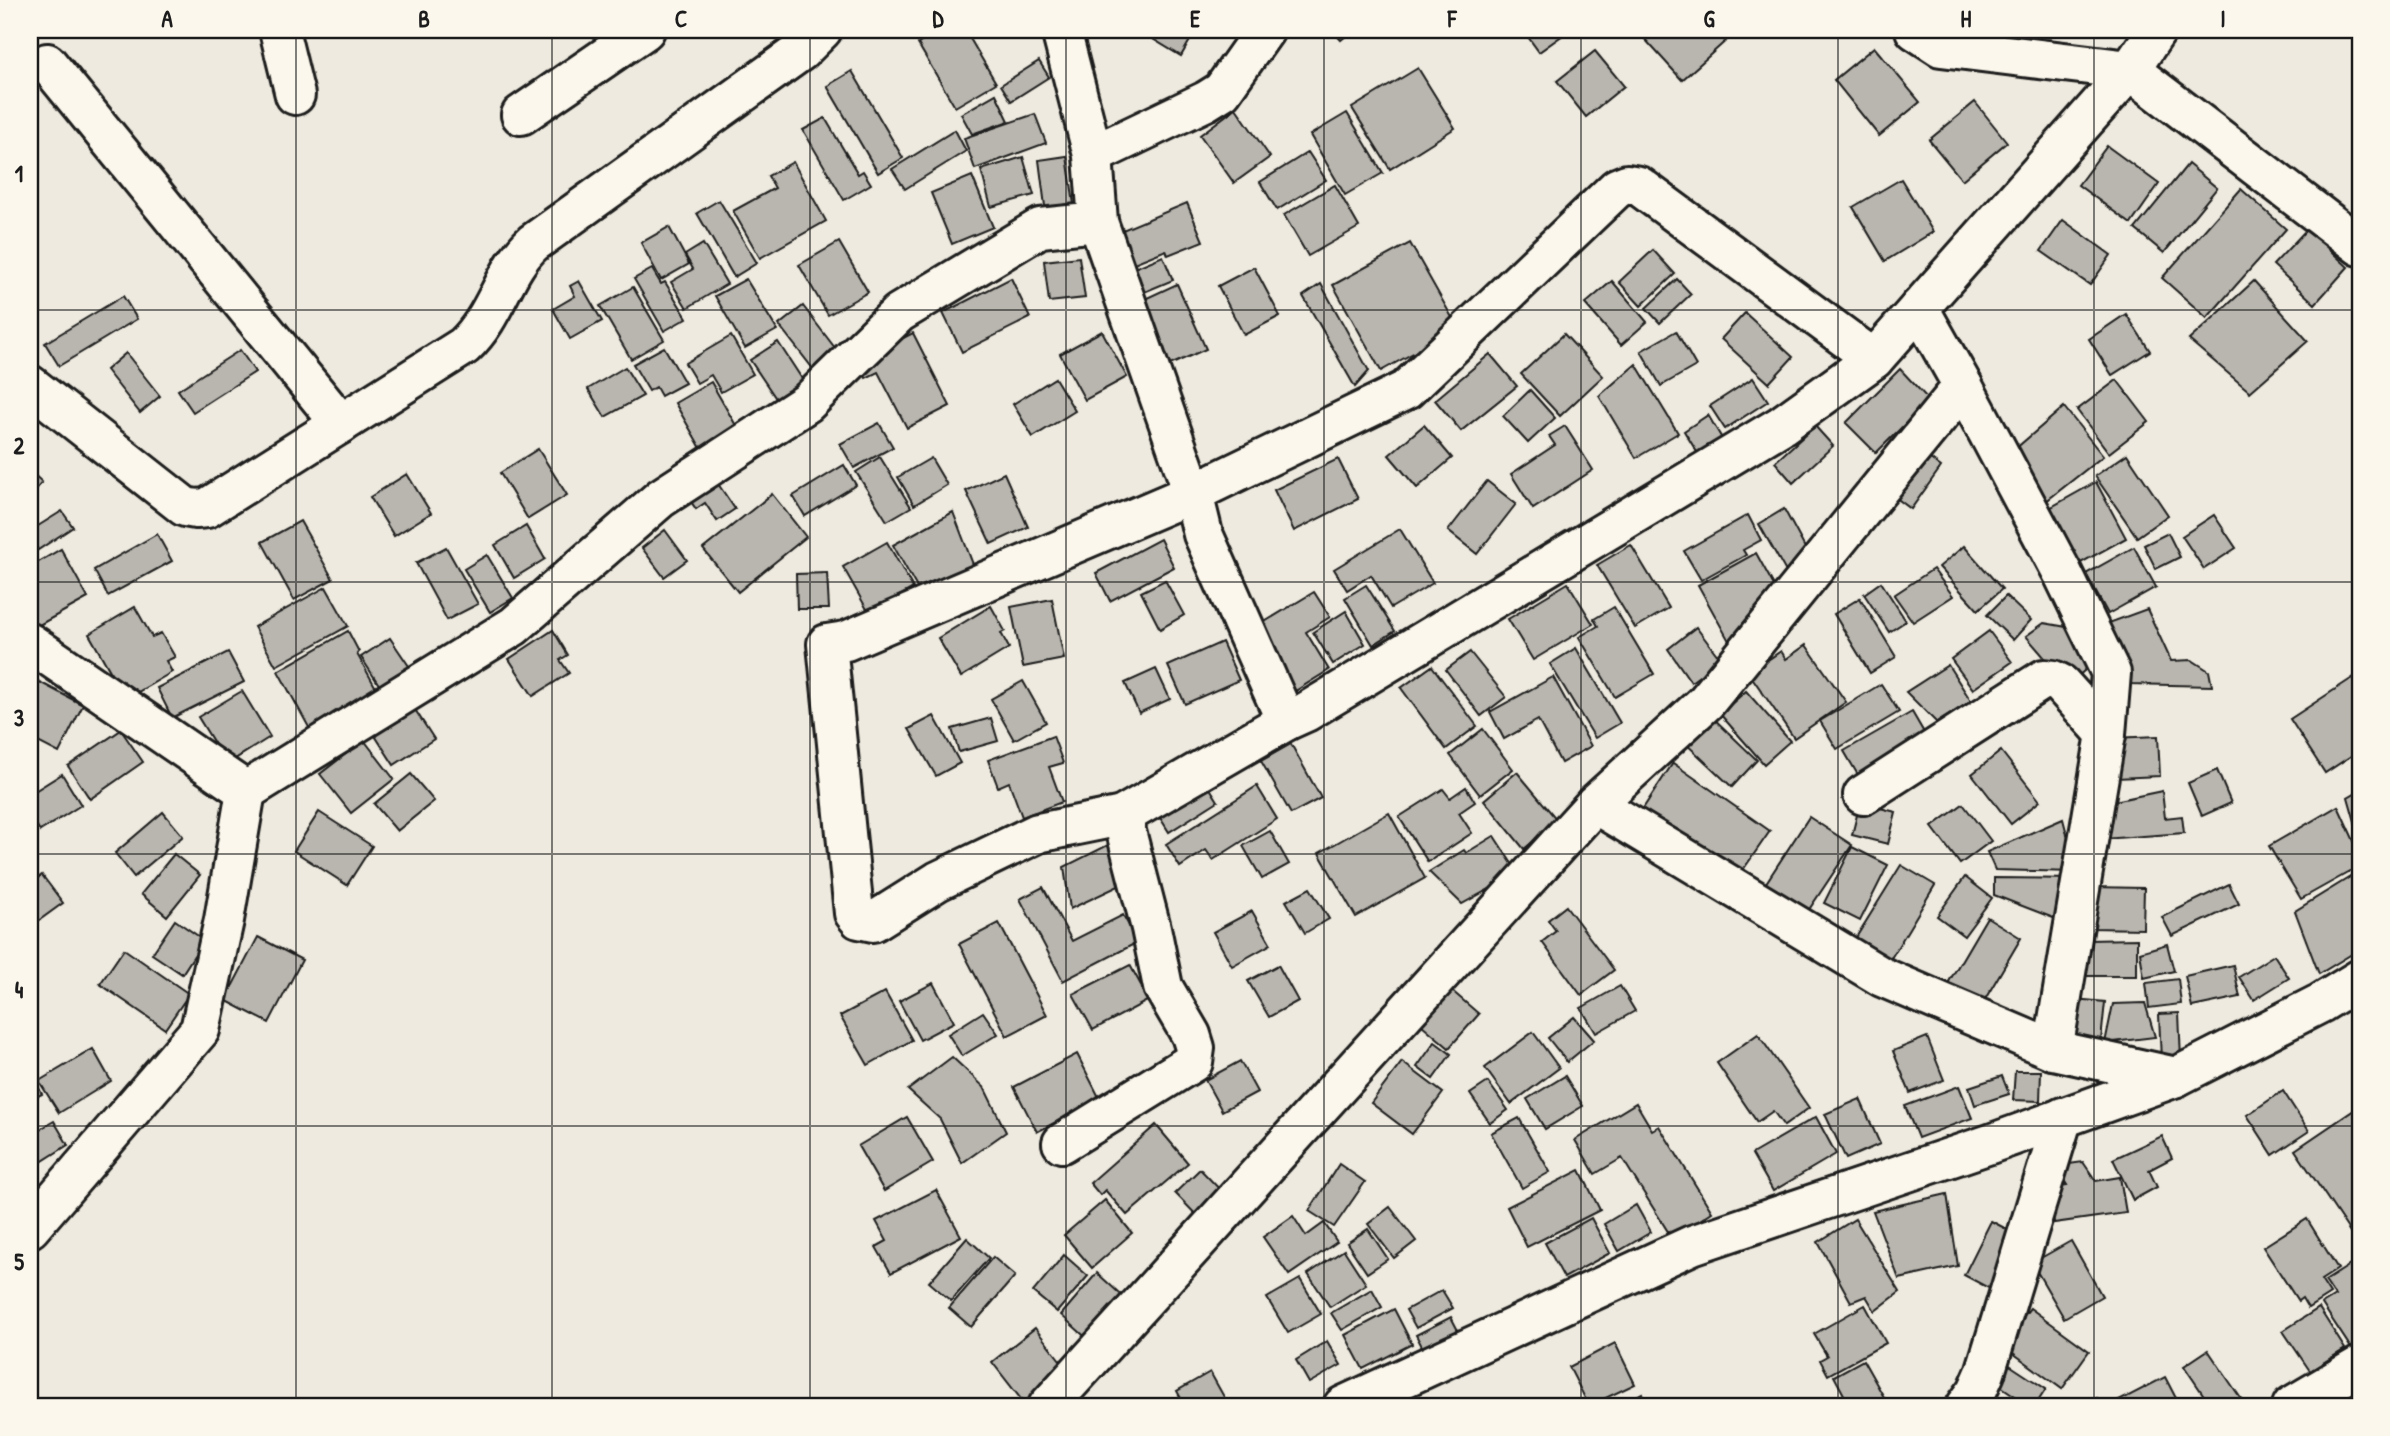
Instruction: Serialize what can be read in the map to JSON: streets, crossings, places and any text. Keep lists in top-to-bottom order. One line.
{"grid":{"columns":["A","B","C","D","E","F","G","H","I"],"rows":["1","2","3","4","5"]}}
